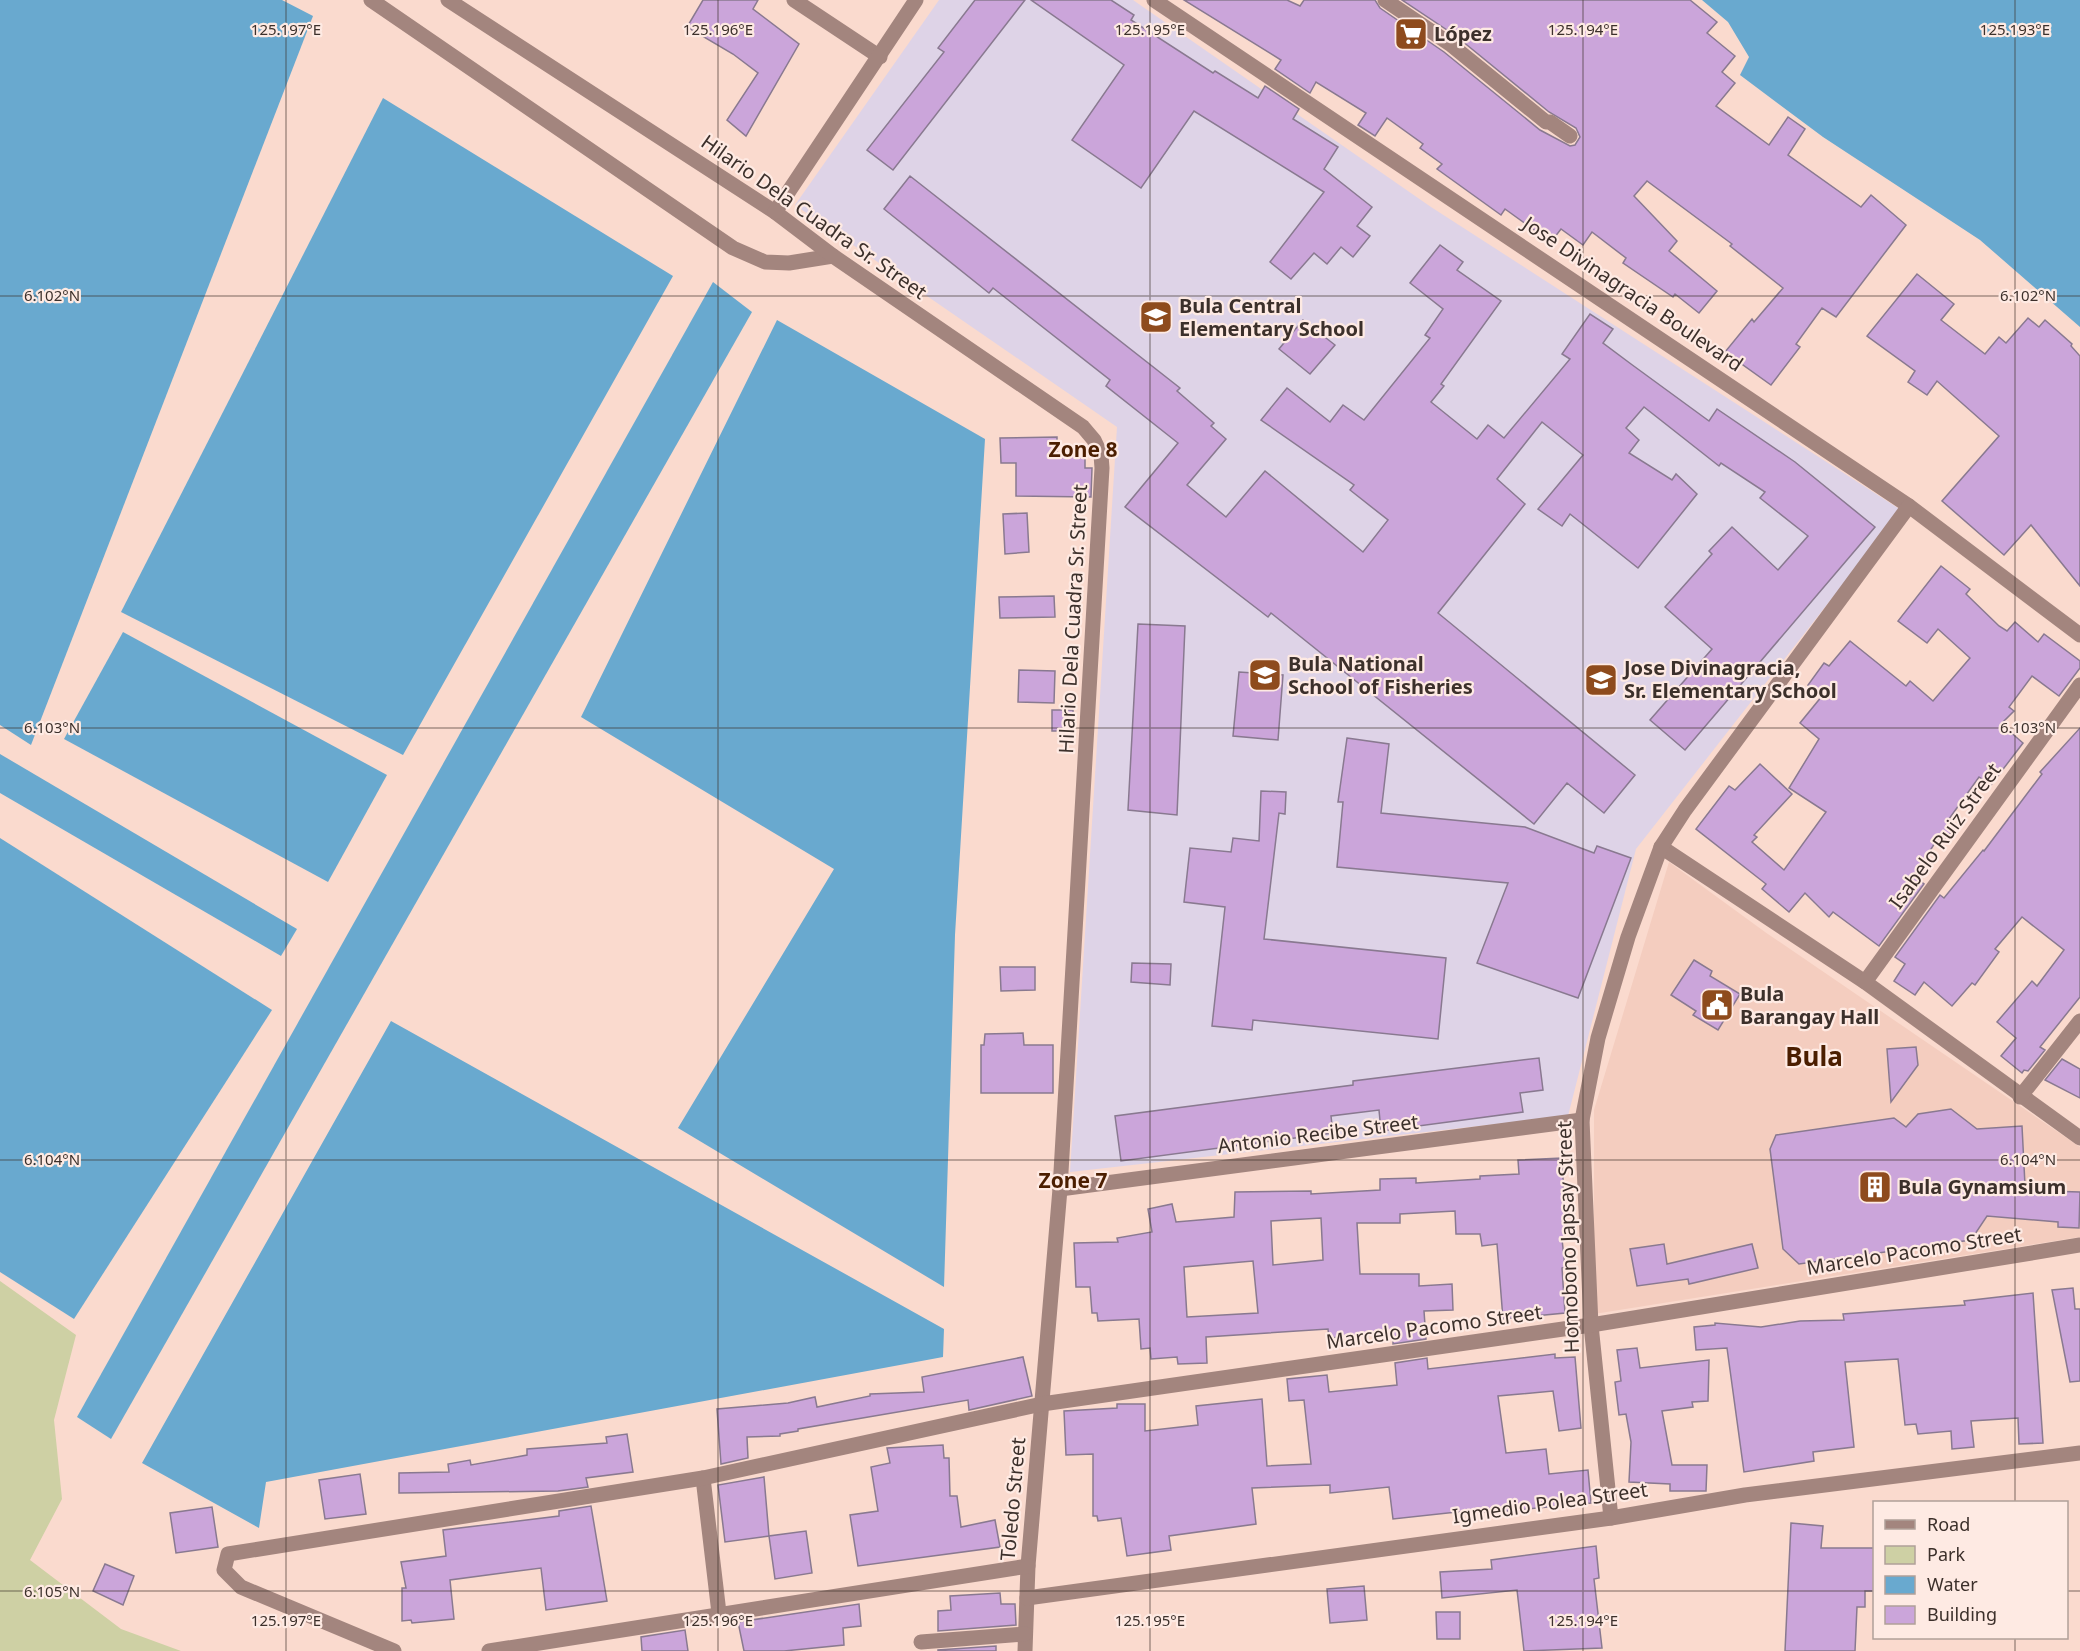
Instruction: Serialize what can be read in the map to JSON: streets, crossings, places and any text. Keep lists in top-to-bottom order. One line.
{"streets":{"street":["Hilario Dela Cuadra Sr. Street","Jose Divinagracia Boulevard","Isabelo Ruiz Street","Antonio Recibe Street","Homobono Japsay Street","Marcelo Pacomo Street","Toledo Street","Igmedio Polea Street"]},"crossings":[["Hilario Dela Cuadra Sr. Street","Antonio Recibe Street"],["Hilario Dela Cuadra Sr. Street","Marcelo Pacomo Street"],["Hilario Dela Cuadra Sr. Street","Toledo Street"],["Jose Divinagracia Boulevard","Homobono Japsay Street"],["Antonio Recibe Street","Homobono Japsay Street"],["Homobono Japsay Street","Marcelo Pacomo Street"],["Homobono Japsay Street","Igmedio Polea Street"],["Marcelo Pacomo Street","Toledo Street"],["Toledo Street","Igmedio Polea Street"]],"districts":["Zone 8","Bula","Zone 7"],"places":{"supermarket":["López"],"school or university":["Bula Central Elementary School","Bula National School of Fisheries","Jose Divinagracia, Sr. Elementary School"],"public building":["Bula Barangay Hall"],"building":["Bula Gynamsium"]},"legend":["Road","Park","Water","Building"],"coordinates":["125.197°E","125.196°E","125.195°E","125.194°E","125.193°E","6.102°N","6.103°N","6.104°N","6.105°N"]}
